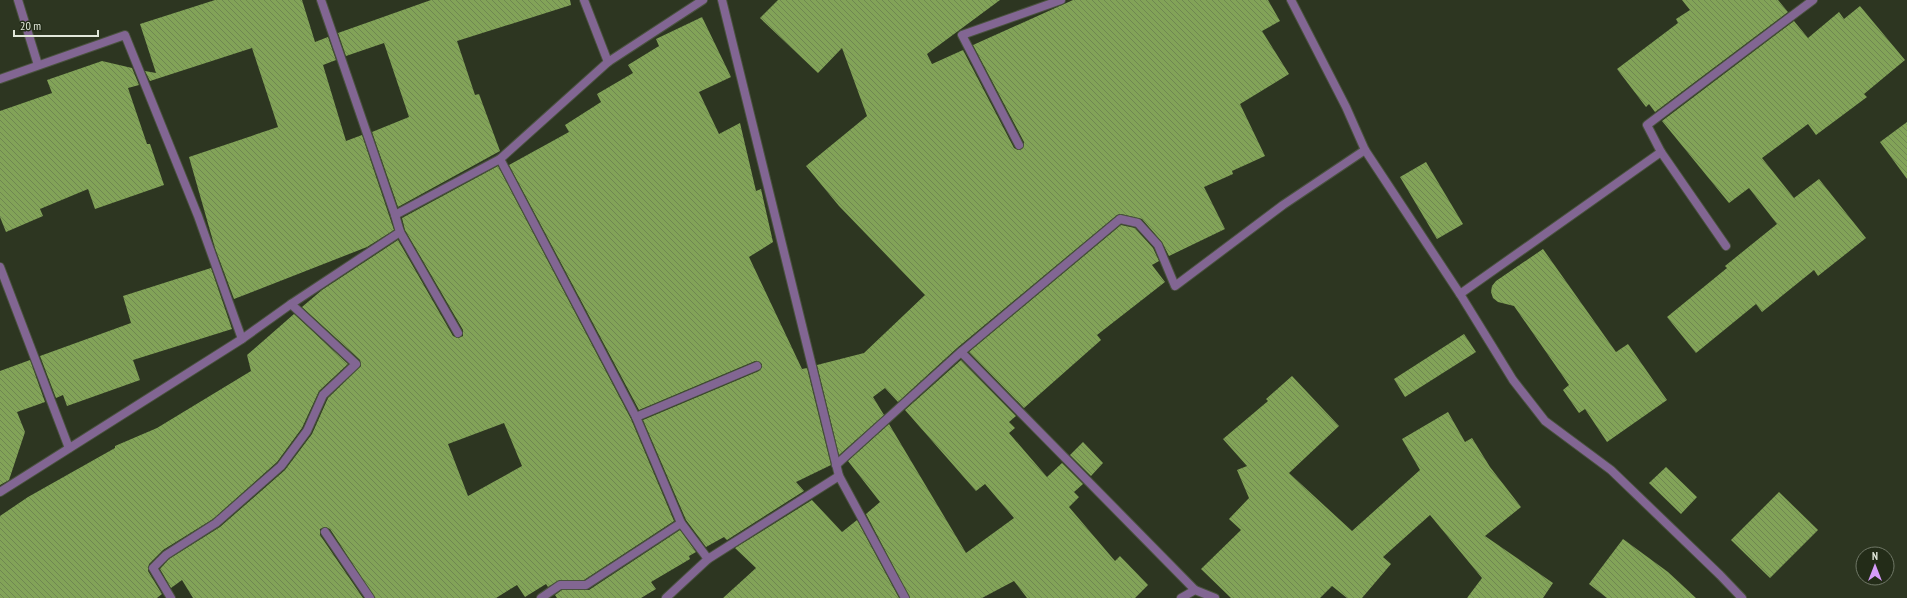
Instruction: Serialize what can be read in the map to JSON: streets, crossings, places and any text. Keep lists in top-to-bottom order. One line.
{"scale_bar":"20 m","north":"top"}
